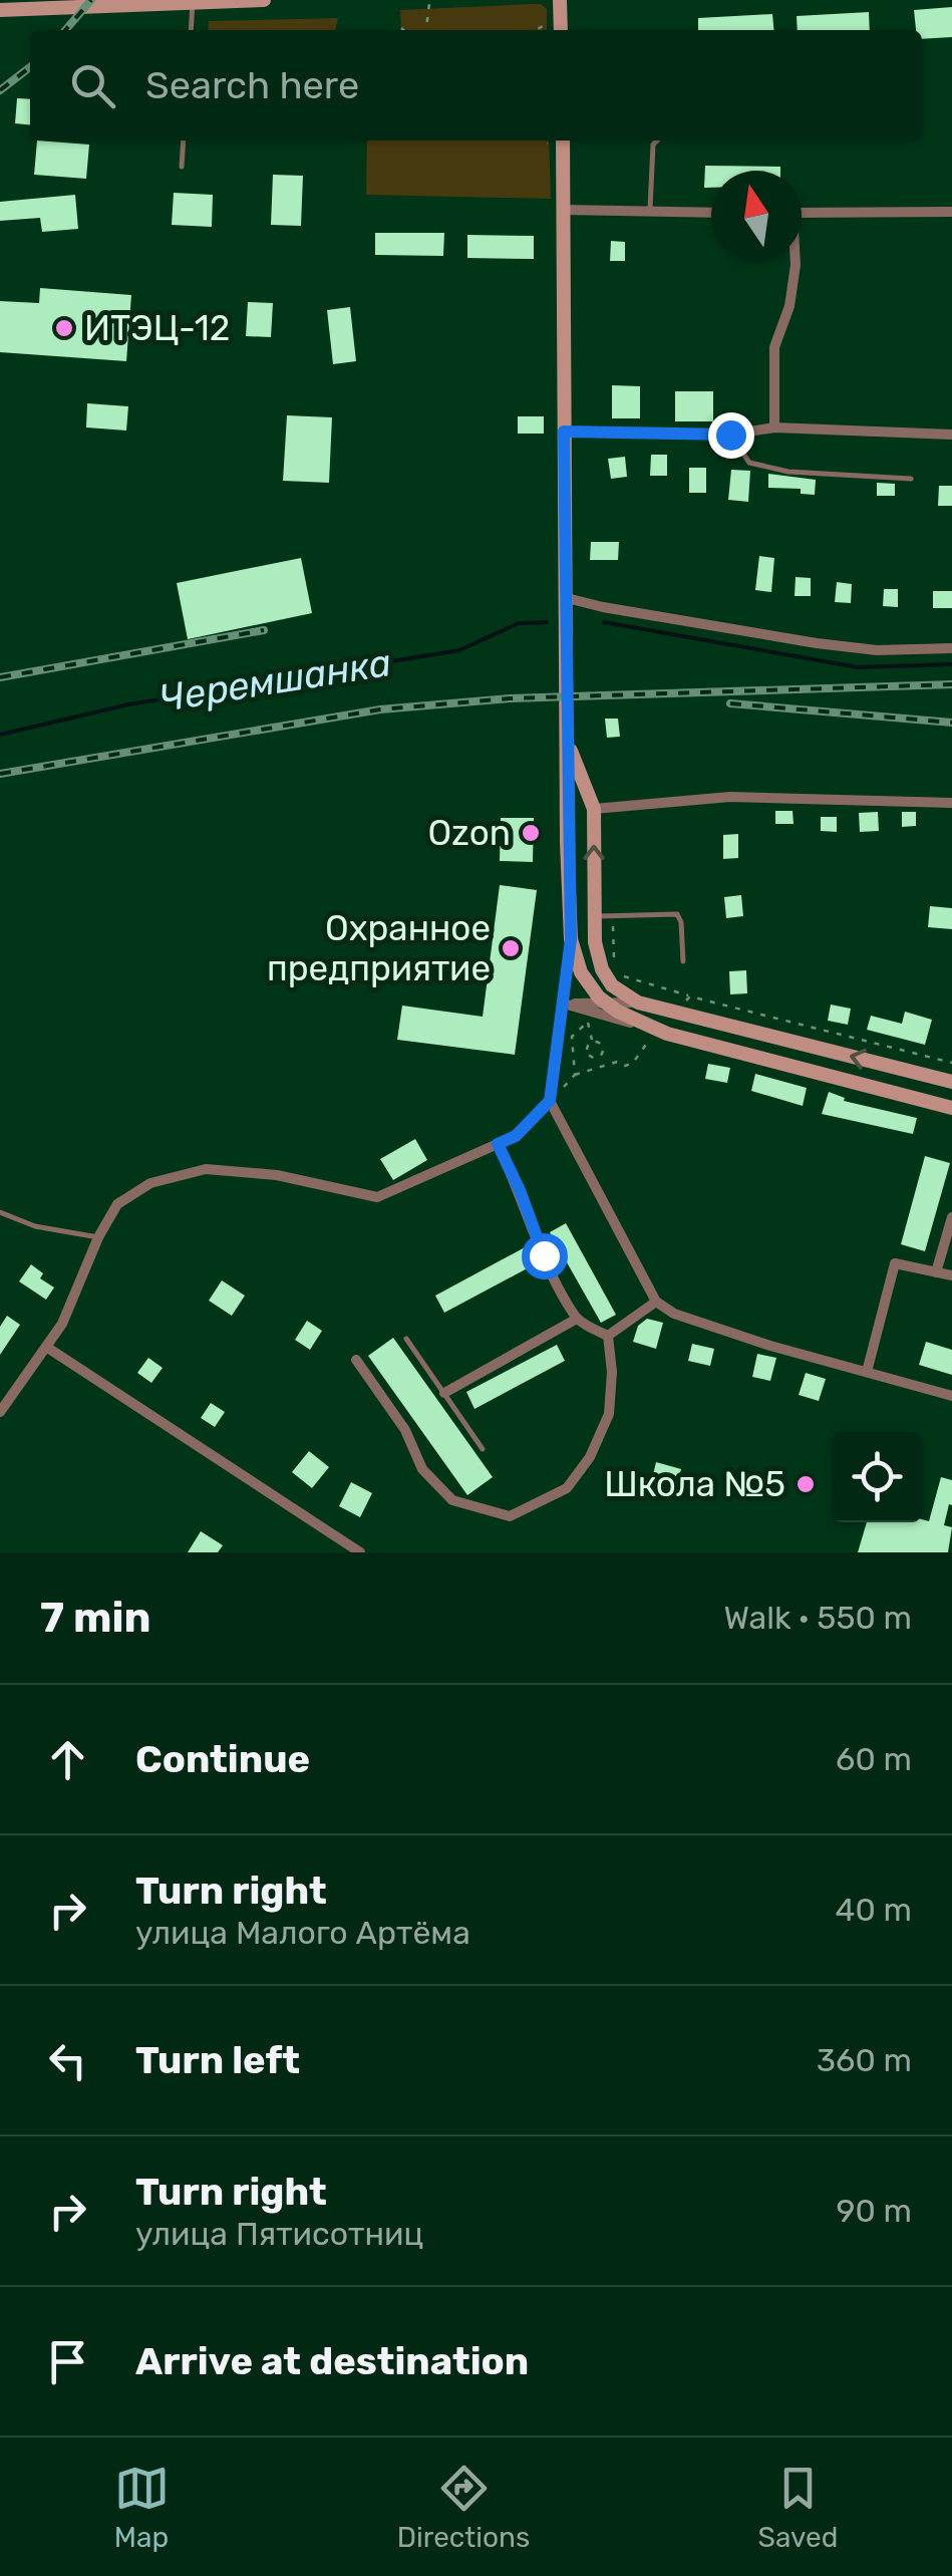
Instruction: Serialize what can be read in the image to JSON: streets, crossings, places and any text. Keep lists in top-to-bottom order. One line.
{"water":["Черемшанка"],"places":["ИТЭЦ-12","Ozon","Охранное предприятие","Школа №5"],"north":"top","page":{"search":"Search here","heading":["7 min","Walk · 550 m"],"list":[["Continue","60 m"],["Turn right","улица Малого Артёма","40 m"],["Turn left","360 m"],["Turn right","улица Пятисотниц","90 m"],"Arrive at destination"],"nav":["Map","Directions","Saved"]}}
